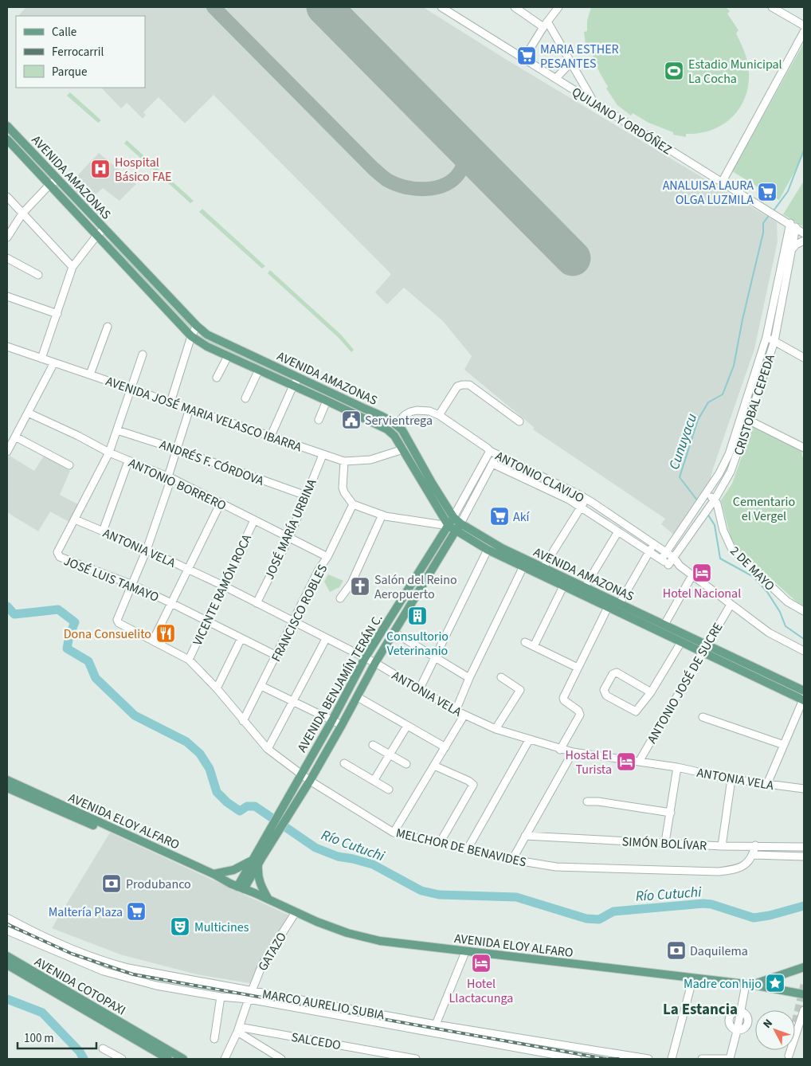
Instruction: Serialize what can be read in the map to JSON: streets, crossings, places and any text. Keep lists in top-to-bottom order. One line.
{"streets":{"main road":["AVENIDA AMAZONAS","AVENIDA BENJAMÍN TERÁN C.","AVENIDA ELOY ALFARO","AVENIDA COTOPAXI"],"street":["QUIJANO Y ORDÓÑEZ","CRISTOBAL CEPEDA","AVENIDA JOSÉ MARIA VELASCO IBARRA","ANDRÉS F. CÓRDOVA","ANTONIO CLAVIJO","ANTONIO BORRERO","JOSÉ MARÍA URBINA","ANTONIA VELA","2 DE MAYO","JOSÉ LUIS TAMAYO","VICENTE RAMÓN ROCA","FRANCISCO ROBLES","ANTONIO JOSÉ DE SUCRE","SIMÓN BOLÍVAR","MELCHOR DE BENAVIDES","GATAZO","MARCO AURELIO SUBIA","SALCEDO"]},"crossings":[["QUIJANO Y ORDÓÑEZ","CRISTOBAL CEPEDA"],["AVENIDA AMAZONAS","AVENIDA JOSÉ MARIA VELASCO IBARRA"],["AVENIDA AMAZONAS","ANTONIO CLAVIJO"],["AVENIDA AMAZONAS","AVENIDA BENJAMÍN TERÁN C."],["AVENIDA AMAZONAS","ANTONIO JOSÉ DE SUCRE"],["CRISTOBAL CEPEDA","ANTONIO CLAVIJO"],["CRISTOBAL CEPEDA","2 DE MAYO"],["AVENIDA JOSÉ MARIA VELASCO IBARRA","JOSÉ MARÍA URBINA"],["AVENIDA JOSÉ MARIA VELASCO IBARRA","JOSÉ LUIS TAMAYO"],["ANDRÉS F. CÓRDOVA","JOSÉ MARÍA URBINA"],["ANDRÉS F. CÓRDOVA","JOSÉ LUIS TAMAYO"],["ANTONIO CLAVIJO","AVENIDA BENJAMÍN TERÁN C."],["ANTONIO CLAVIJO","ANTONIO JOSÉ DE SUCRE"],["ANTONIO BORRERO","JOSÉ MARÍA URBINA"],["ANTONIO BORRERO","JOSÉ LUIS TAMAYO"],["ANTONIO BORRERO","VICENTE RAMÓN ROCA"],["ANTONIO BORRERO","FRANCISCO ROBLES"],["JOSÉ MARÍA URBINA","ANTONIA VELA"],["ANTONIA VELA","JOSÉ LUIS TAMAYO"],["ANTONIA VELA","VICENTE RAMÓN ROCA"],["ANTONIA VELA","FRANCISCO ROBLES"],["ANTONIA VELA","AVENIDA BENJAMÍN TERÁN C."],["ANTONIA VELA","ANTONIO JOSÉ DE SUCRE"],["JOSÉ LUIS TAMAYO","VICENTE RAMÓN ROCA"],["JOSÉ LUIS TAMAYO","FRANCISCO ROBLES"],["JOSÉ LUIS TAMAYO","MELCHOR DE BENAVIDES"],["VICENTE RAMÓN ROCA","MELCHOR DE BENAVIDES"],["FRANCISCO ROBLES","MELCHOR DE BENAVIDES"],["AVENIDA BENJAMÍN TERÁN C.","AVENIDA ELOY ALFARO"],["AVENIDA BENJAMÍN TERÁN C.","MELCHOR DE BENAVIDES"],["AVENIDA ELOY ALFARO","GATAZO"],["GATAZO","MARCO AURELIO SUBIA"],["GATAZO","SALCEDO"]],"districts":["La Estancia"],"water":["Cunuyacu","Río Cutuchi"],"parks":["Cementario el Vergel"],"places":{"supermarket":["MARIA ESTHER PESANTES","ANALUISA LAURA OLGA LUZMILA","Akí","Maltería Plaza"],"sports":["Estadio Municipal La Cocha"],"hospital":["Hospital Básico FAE"],"public building":["Servientrega"],"hotel":["Hotel Nacional","Hostal El Turista","Hotel Llactacunga"],"church":["Salón del Reino Aeropuerto"],"building":["Consultorio Veterinanio"],"restaurant":["Dona Consuelito"],"bank":["Produbanco","Daquilema"],"theatre":["Multicines"],"place":["Madre con hijo"]},"legend":["Calle","Ferrocarril","Parque"],"scale_bar":"100 m","north":"top left"}
